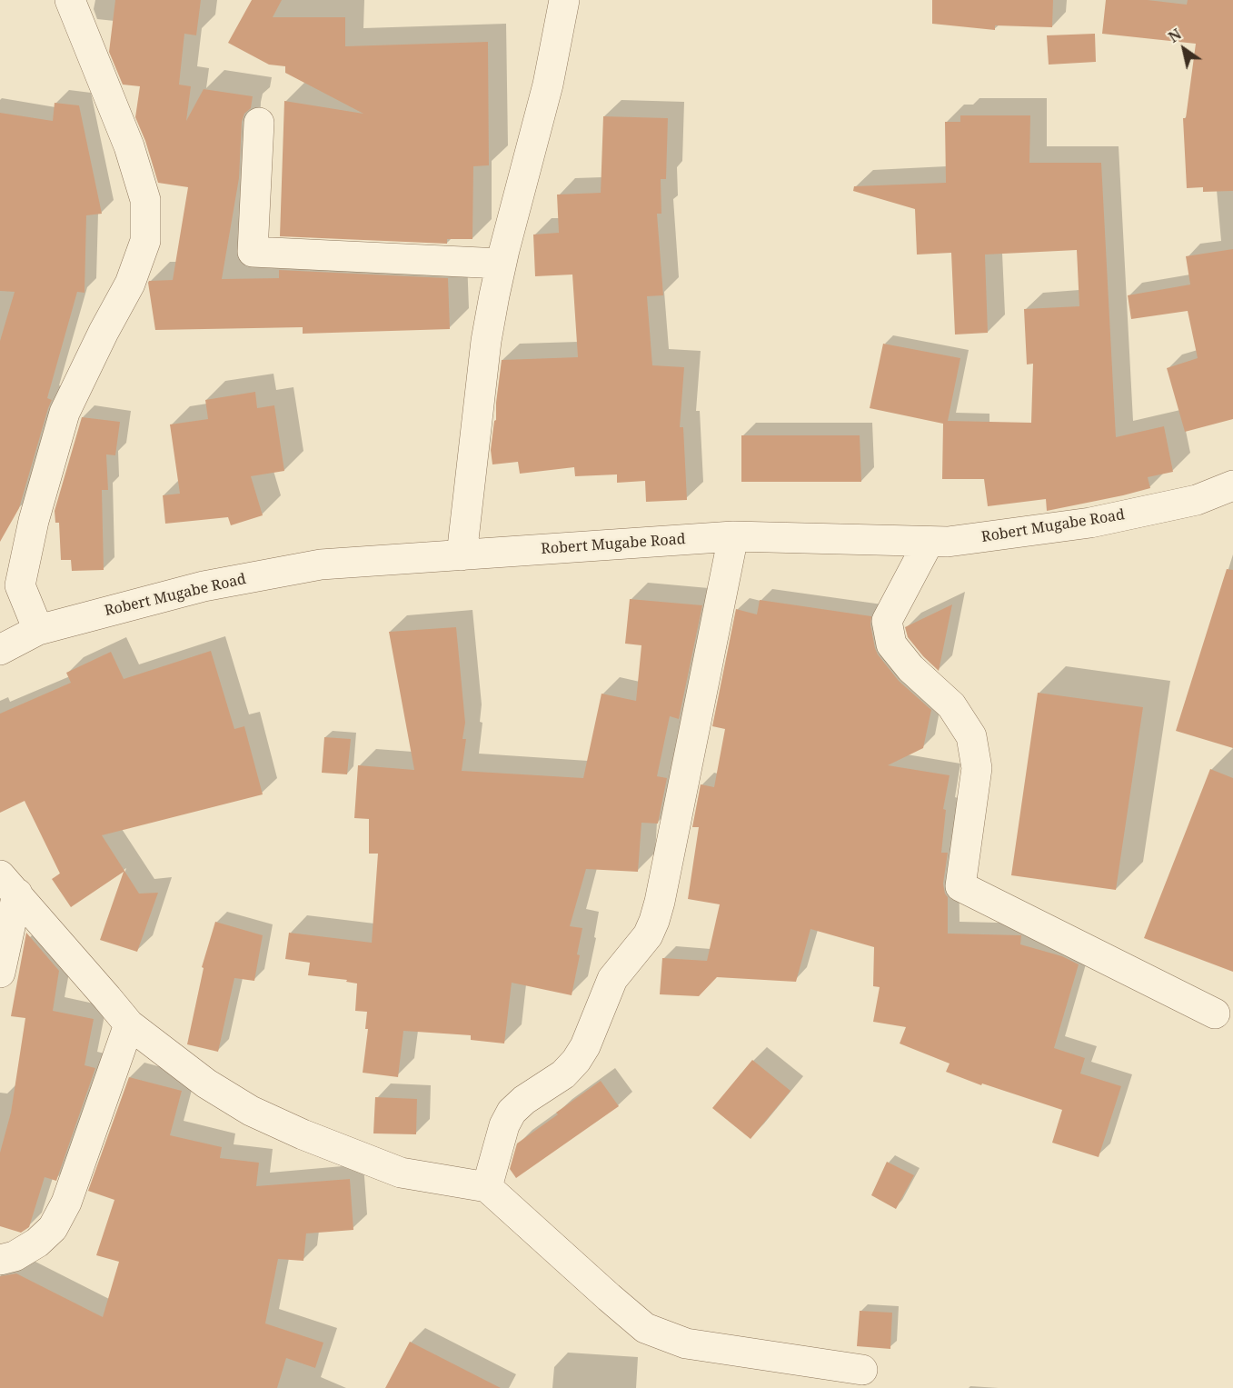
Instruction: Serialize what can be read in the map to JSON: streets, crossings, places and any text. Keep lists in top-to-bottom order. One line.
{"streets":{"street":["Robert Mugabe Road"]},"north":"top left"}
